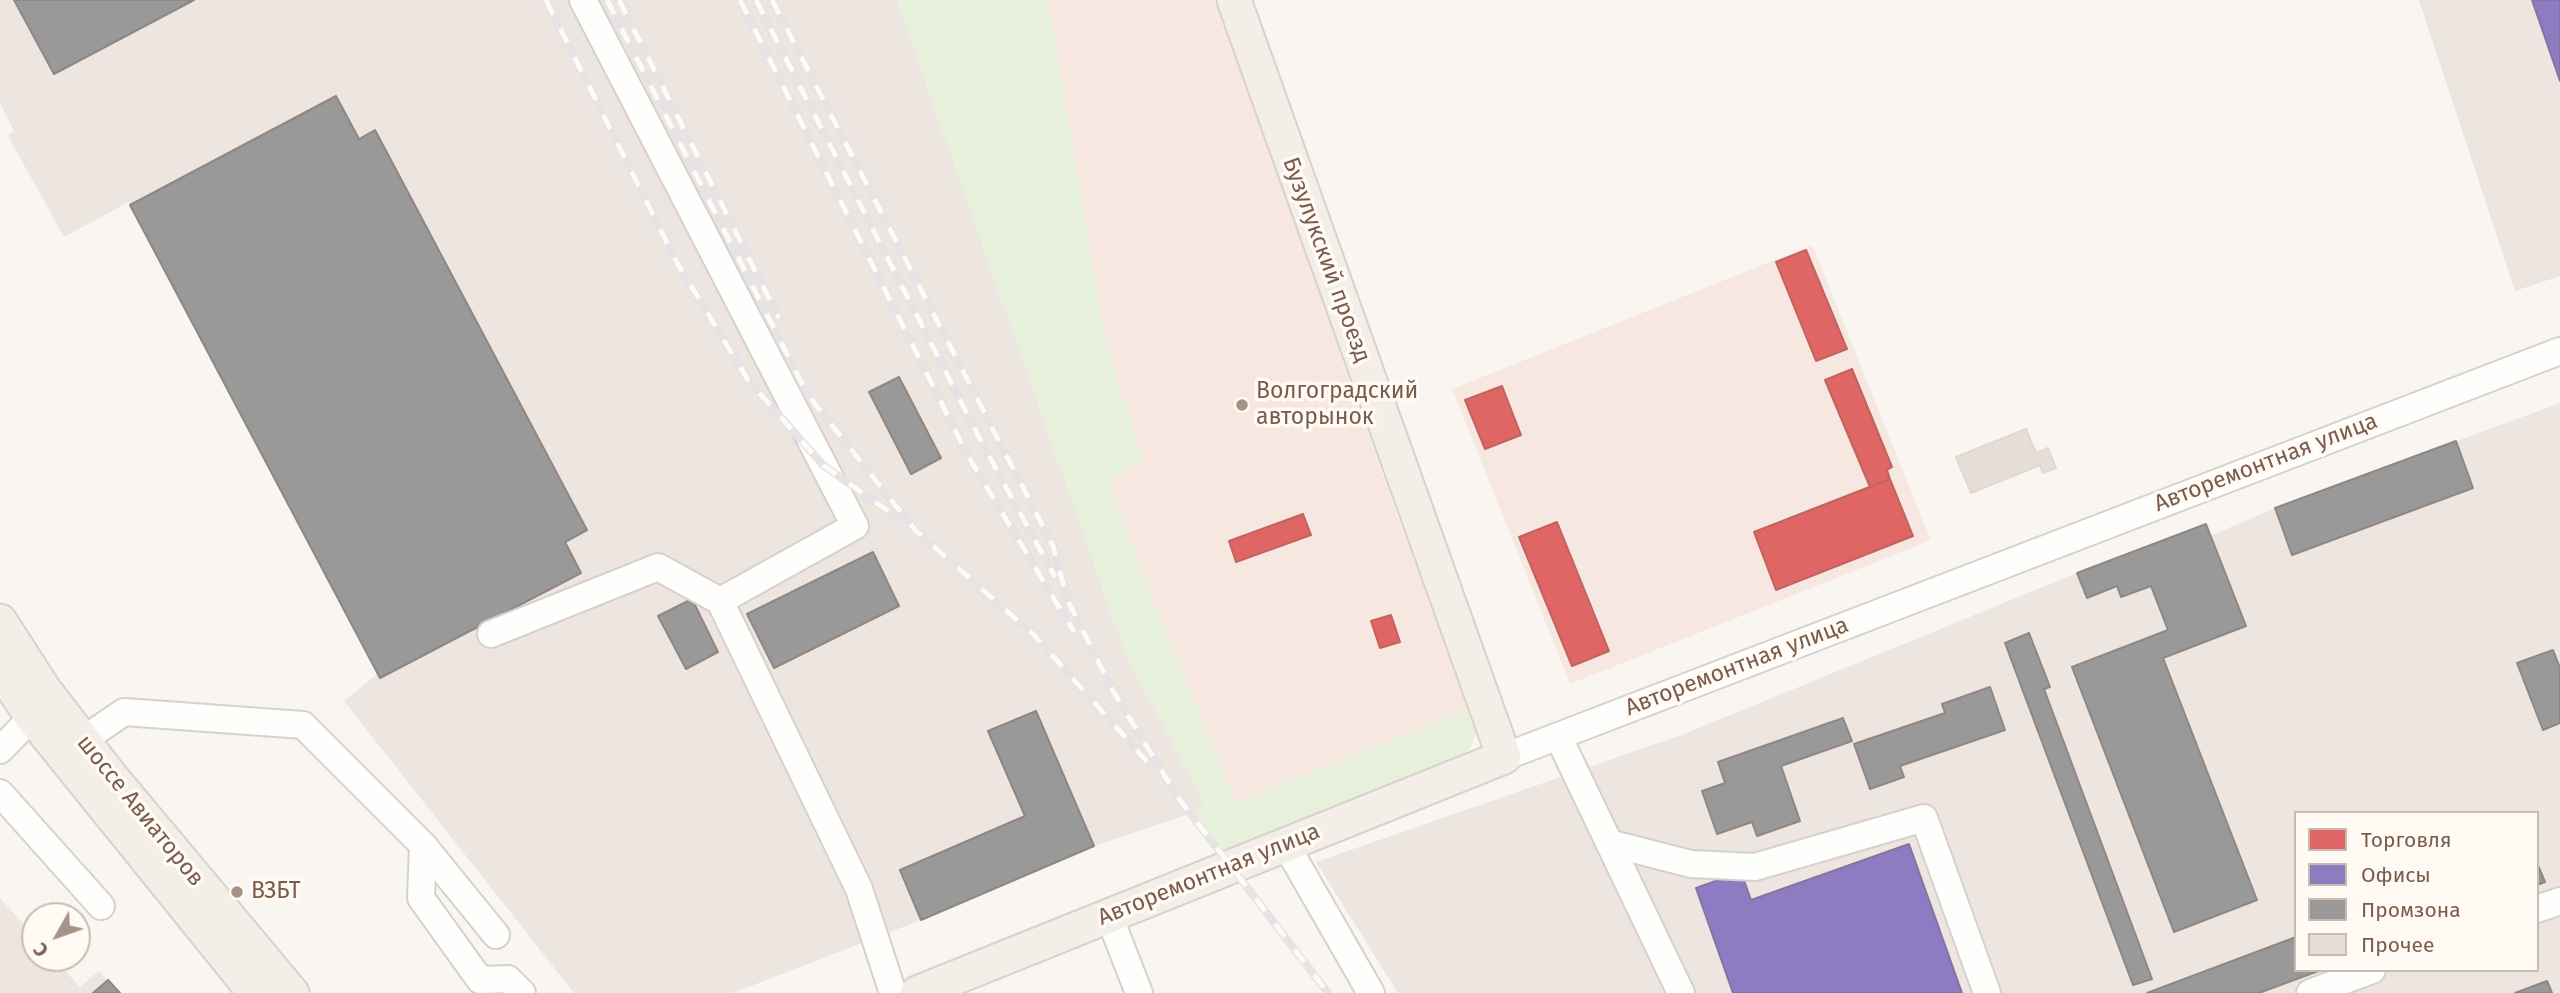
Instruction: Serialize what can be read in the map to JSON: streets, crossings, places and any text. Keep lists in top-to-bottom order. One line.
{"streets":{"main road":["Бузулукский проезд","Авторемонтная улица","шоссе Авиаторов"]},"crossings":[["Бузулукский проезд","Авторемонтная улица"]],"places":["Волгоградский авторынок","ВЗБТ"],"legend":["Торговля","Офисы","Промзона","Прочее"],"north":"bottom left"}
